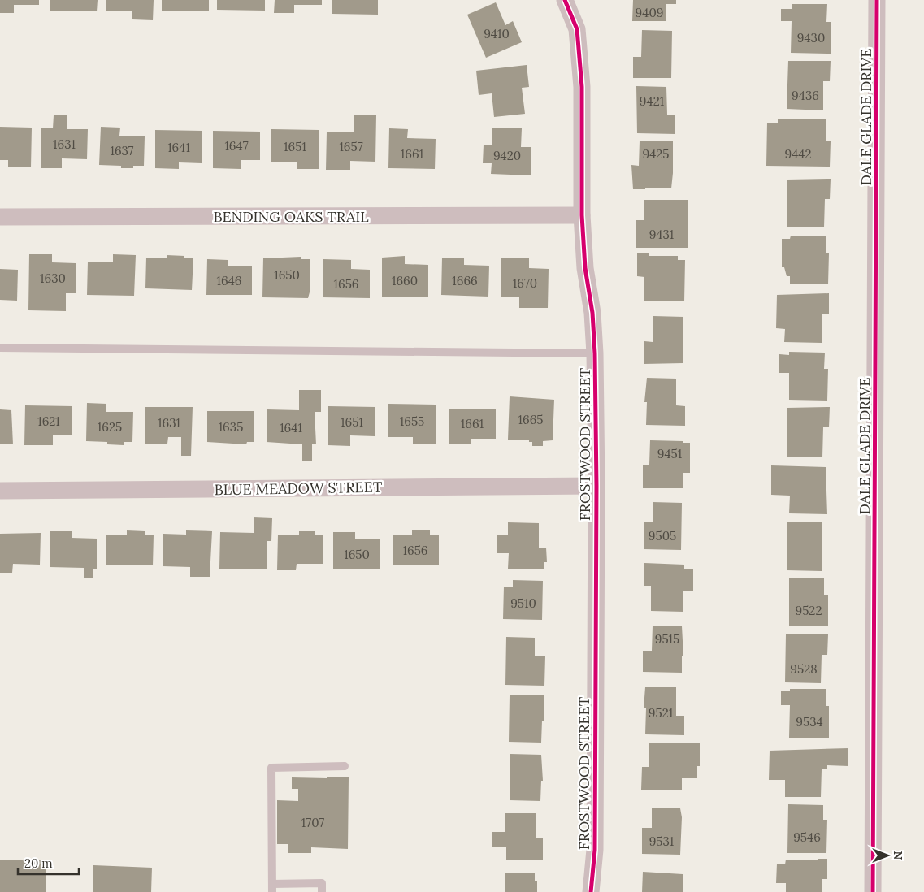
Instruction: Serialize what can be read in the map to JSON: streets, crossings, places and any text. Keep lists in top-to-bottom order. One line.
{"streets":{"street":["DALE GLADE DRIVE","BENDING OAKS TRAIL","FROSTWOOD STREET","BLUE MEADOW STREET"]},"crossings":[["BENDING OAKS TRAIL","FROSTWOOD STREET"],["FROSTWOOD STREET","BLUE MEADOW STREET"]],"house_numbers":["9409","9410","9430","9436","9421","1631","1647","1651","1657","1641","1637","1661","9425","9442","9420","9431","1650","1630","1646","1660","1666","1670","1656","1665","1621","1655","1651","1631","1661","1625","1635","1641","9451","9505","1656","1650","9510","9522","9515","9528","9521","9534","1707","9546","9531"],"scale_bar":"20 m","north":"right"}
